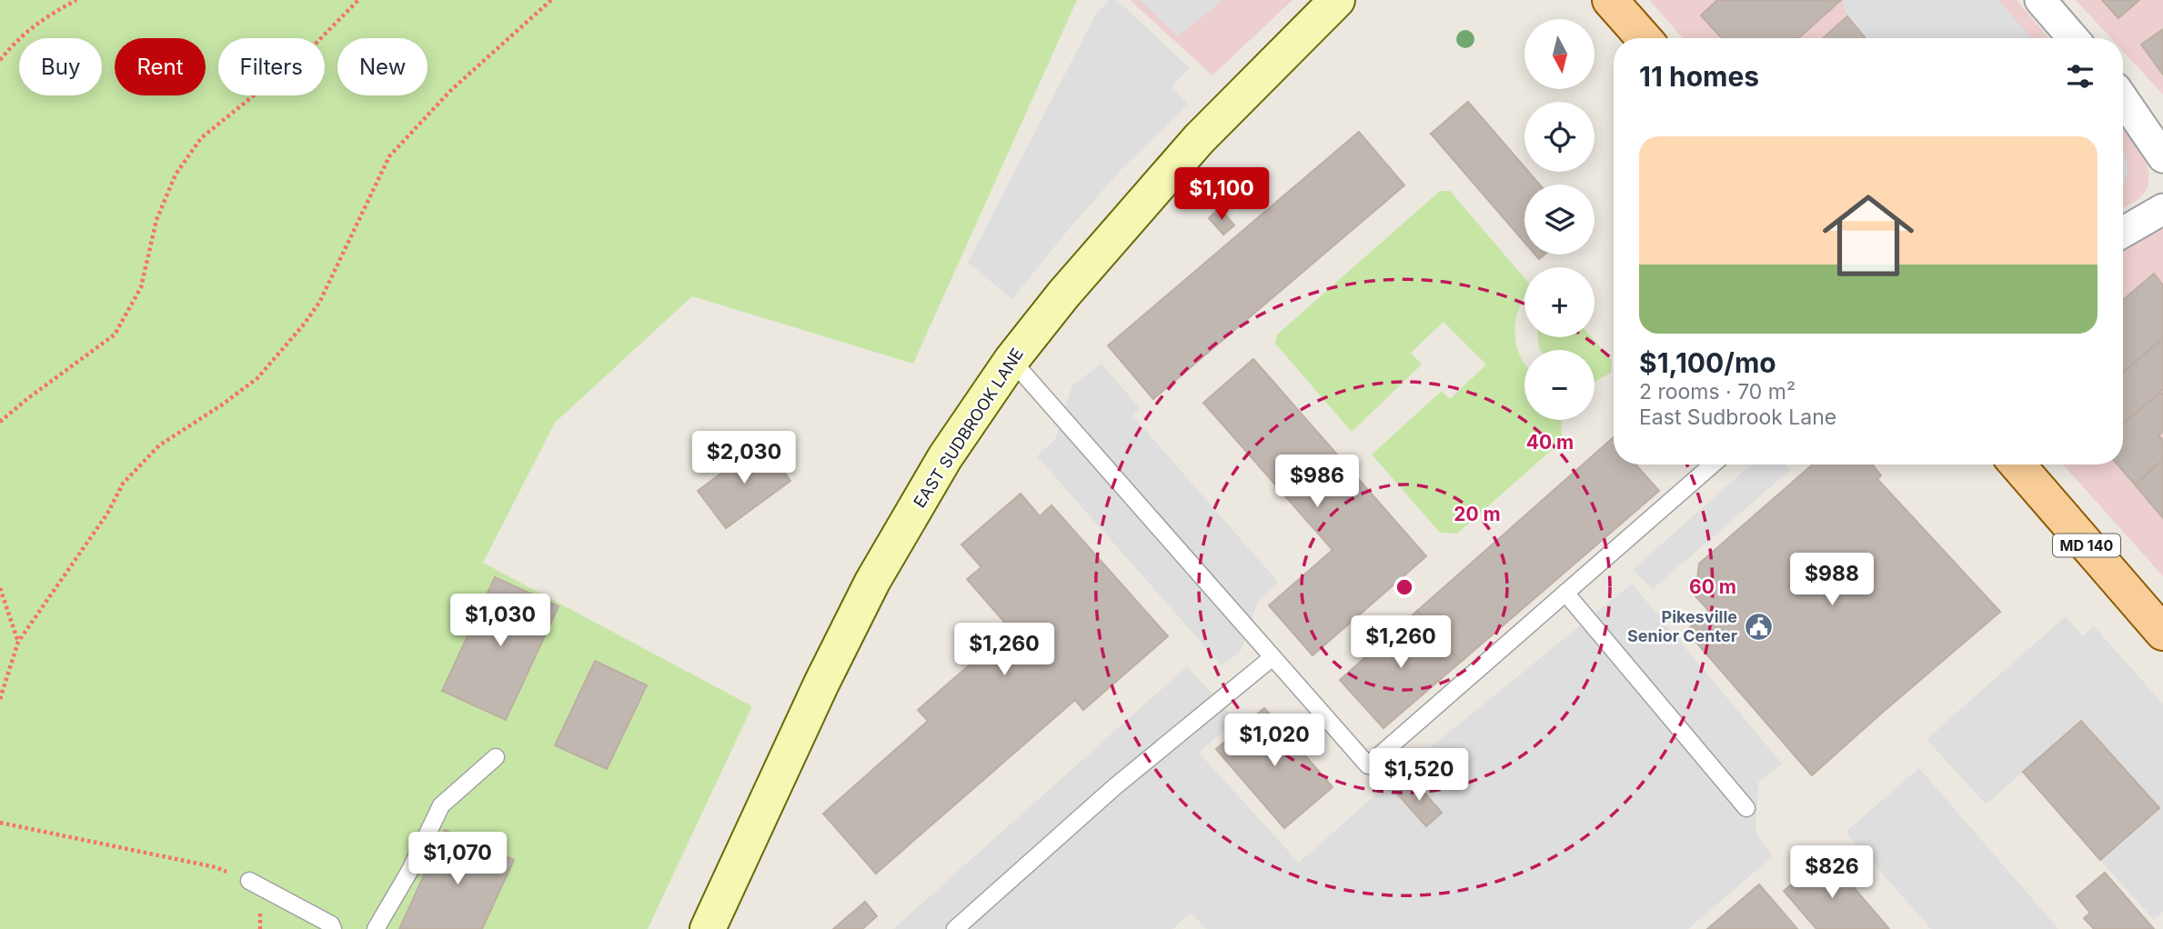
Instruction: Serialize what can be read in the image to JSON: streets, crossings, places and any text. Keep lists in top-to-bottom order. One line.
{"streets":{"main road":["MD 140"],"street":["EAST SUDBROOK LANE"]},"places":{"public building":["Pikesville Senior Center"]},"north":"bottom","page":{"map_buttons":["+","−"],"chip":["Buy","Rent","Filters","New"],"heading":"11 homes","list":[{"name":"$1,100/mo","note":"2 rooms · 70 m² · East Sudbrook Lane"}],"price":["$1,100","$2,030","$986","$988","$1,030","$1,260","$1,260","$1,020","$1,520","$1,070","$826"]},"rings":["40 m","20 m","60 m"]}
